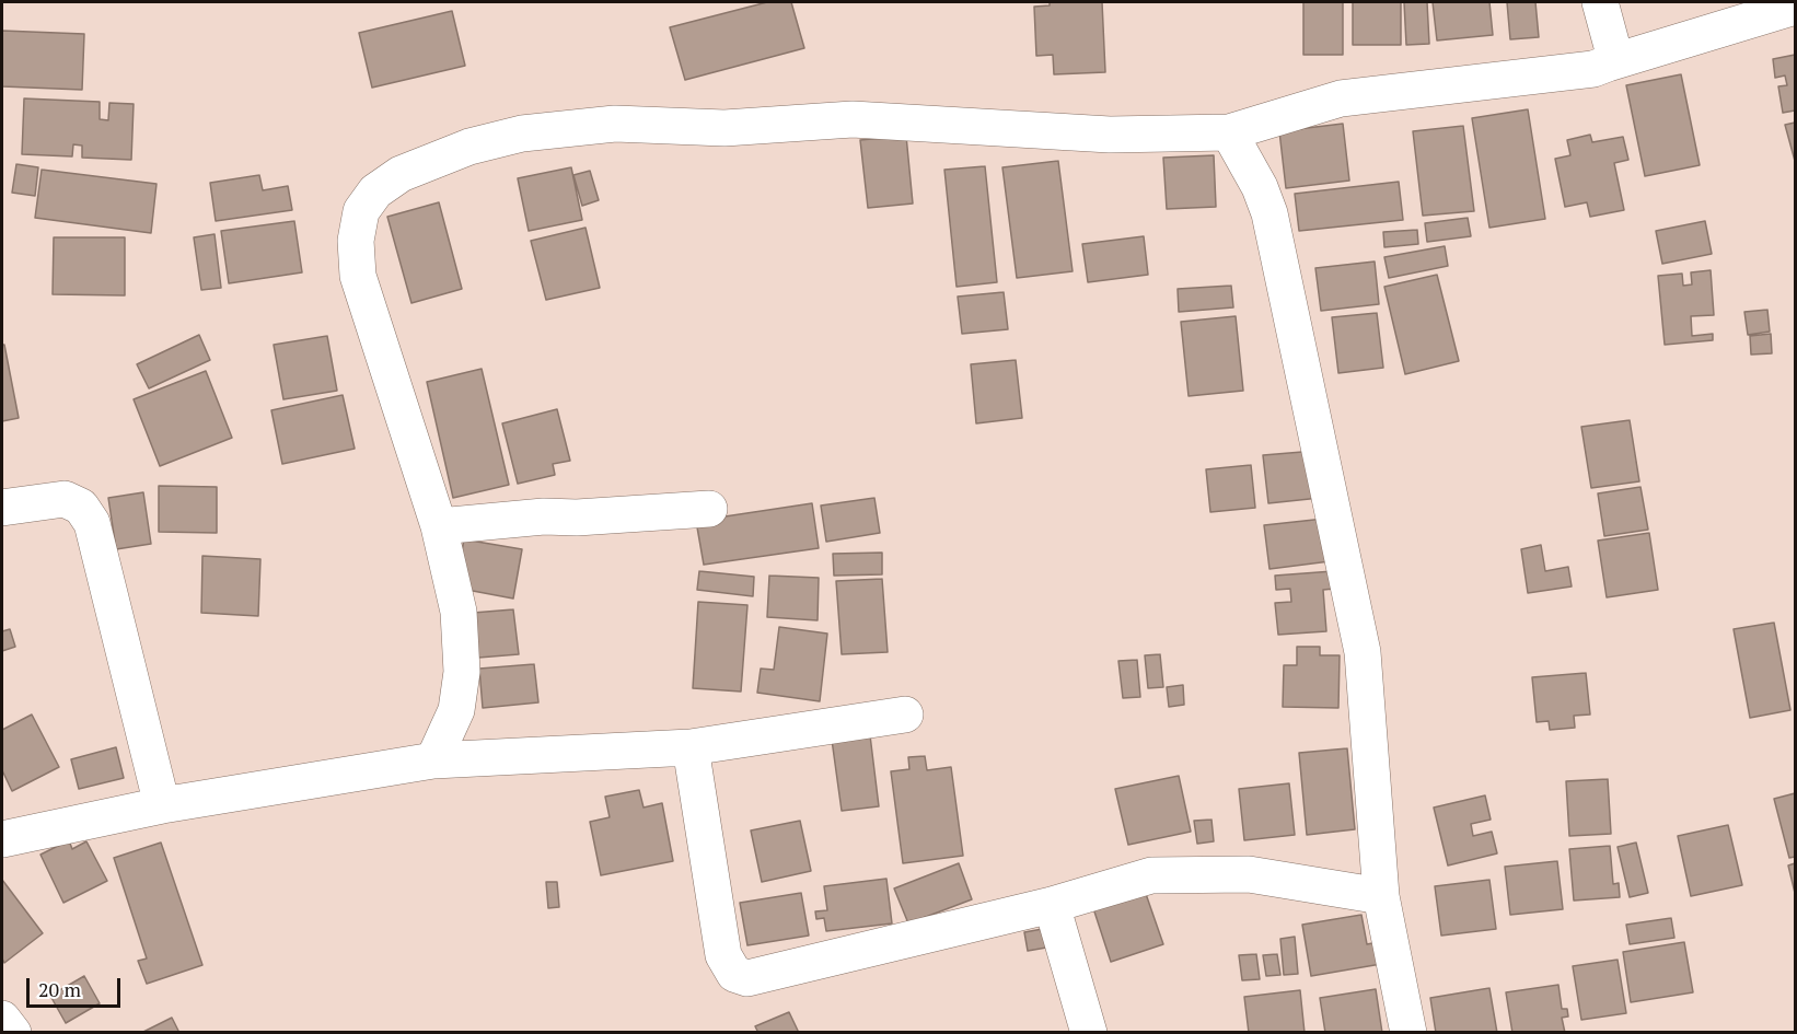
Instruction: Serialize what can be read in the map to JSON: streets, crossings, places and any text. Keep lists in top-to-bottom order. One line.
{"scale_bar":"20 m"}
